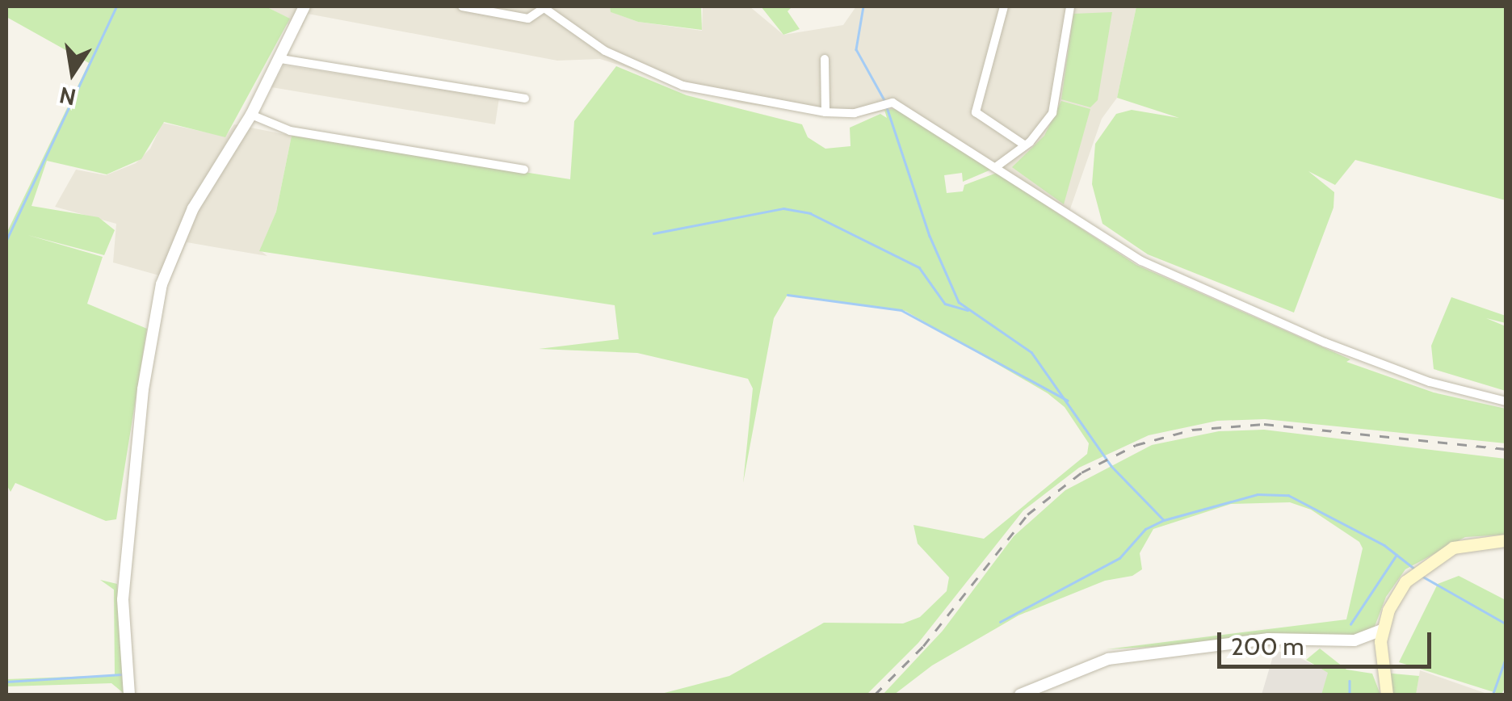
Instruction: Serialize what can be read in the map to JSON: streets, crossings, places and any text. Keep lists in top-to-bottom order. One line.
{"scale_bar":"200 m","north":"bottom"}
